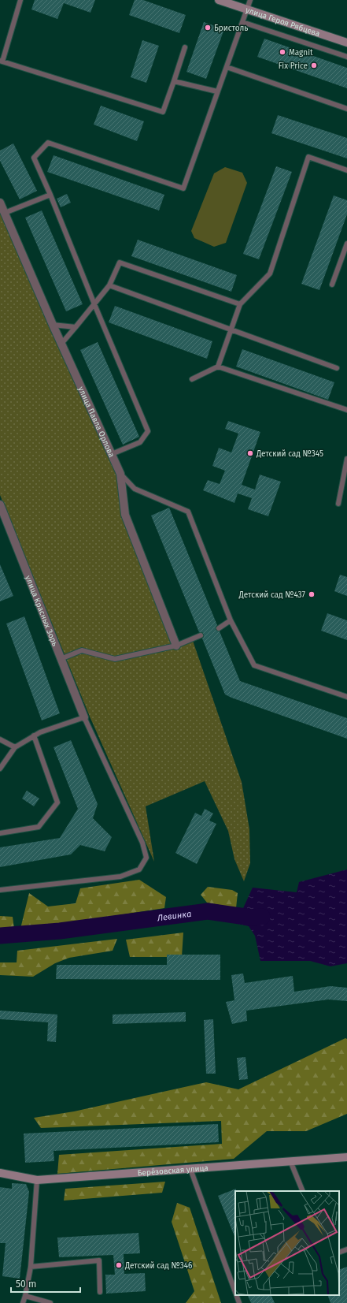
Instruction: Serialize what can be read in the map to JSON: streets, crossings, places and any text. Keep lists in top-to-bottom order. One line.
{"streets":{"street":["улица Героя Рябцева","улица Павла Орлова","улица Красных Зорь","Берёзовская улица"]},"water":["Левинка"],"places":["Бристоль","Magnit","Fix Price","Детский сад №345","Детский сад №437","Детский сад №346"],"scale_bar":"50 m"}
